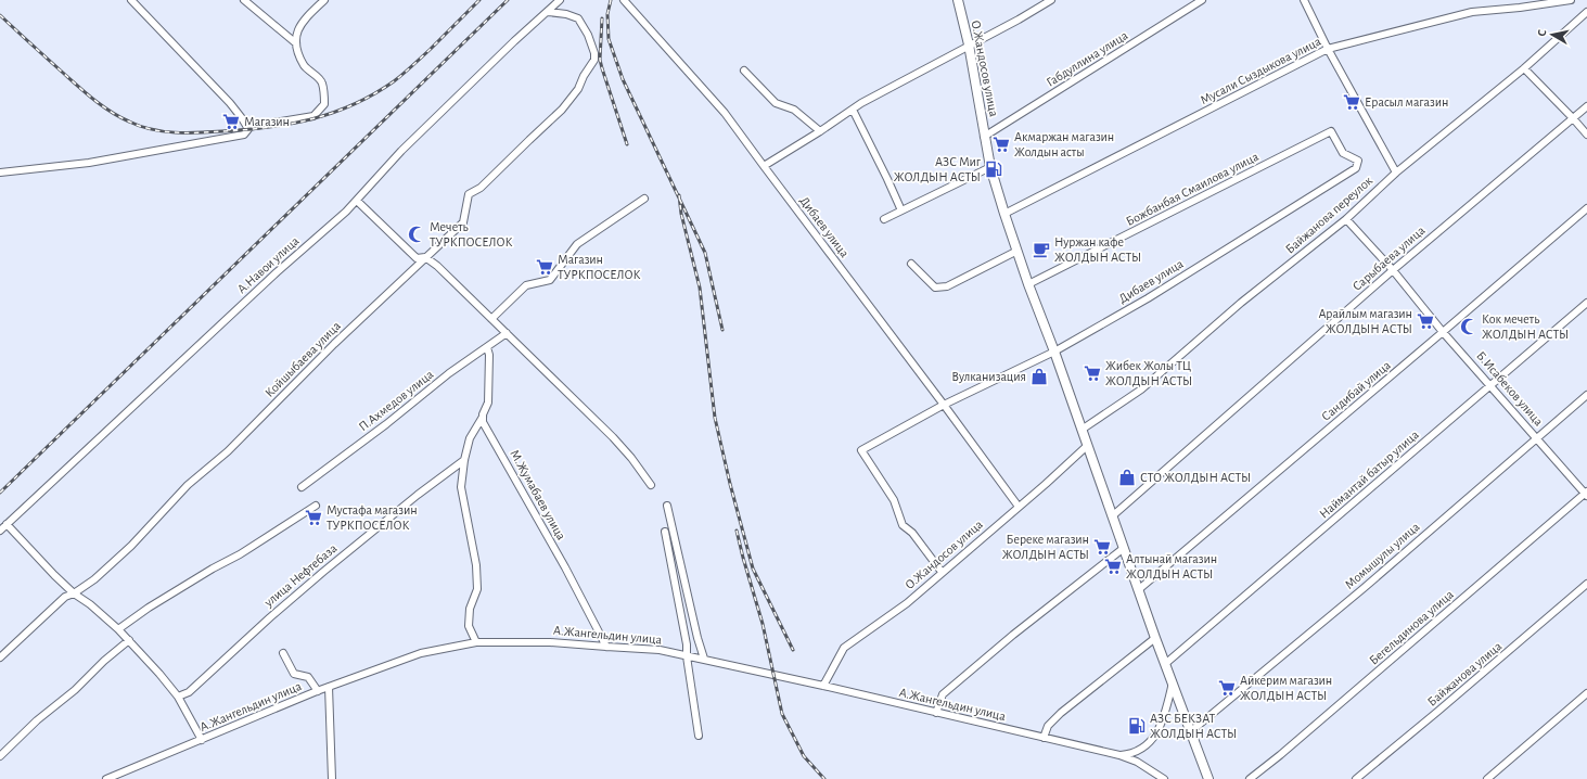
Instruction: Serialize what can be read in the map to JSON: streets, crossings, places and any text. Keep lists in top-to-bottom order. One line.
{"streets":{"main road":["О.Жандосов улица"],"street":["Габдуллина улица","Мусали Сыздыкова улица","Божбанбая Смаилова улица","Байжанова переулок","Дибаев улица","Сарыбаева улица","А.Навои улица","Койшыбаева улица","Б.Исабеков улица","Сандибай улица","П.Ахмедов улица","Наймантай батыр улица","М.Жумабаев улица","Момышулы улица","улица Нефтебаза","Бегельдинова улица","А.Жангельдин улица","Байжанова улица"]},"crossings":[["Габдуллина улица","О.Жандосов улица"],["О.Жандосов улица","Мусали Сыздыкова улица"],["О.Жандосов улица","Божбанбая Смаилова улица"],["О.Жандосов улица","Байжанова переулок"],["О.Жандосов улица","Дибаев улица"],["О.Жандосов улица","Сарыбаева улица"],["О.Жандосов улица","Сандибай улица"],["О.Жандосов улица","Наймантай батыр улица"],["О.Жандосов улица","Момышулы улица"],["О.Жандосов улица","А.Жангельдин улица"],["Божбанбая Смаилова улица","Дибаев улица"],["Байжанова переулок","Б.Исабеков улица"],["Сарыбаева улица","Б.Исабеков улица"],["А.Навои улица","Койшыбаева улица"],["Б.Исабеков улица","Сандибай улица"],["Б.Исабеков улица","Наймантай батыр улица"],["Б.Исабеков улица","Момышулы улица"],["Б.Исабеков улица","Бегельдинова улица"],["М.Жумабаев улица","А.Жангельдин улица"]],"places":{"supermarket":["Ерасыл магазин","Магазин","Акмаржан магазин Жолдын асты","Магазин ТУРКПОСЕЛОК","Арайлым магазин ЖОЛДЫН АСТЫ","Жибек Жолы ТЦ ЖОЛДЫН АСТЫ","Мустафа магазин ТУРКПОСЕЛОК","Береке магазин ЖОЛДЫН АСТЫ","Алтынай магазин ЖОЛДЫН АСТЫ","Айкерим магазин ЖОЛДЫН АСТЫ"],"fuel station":["АЗС Миг ЖОЛДЫН АСТЫ","АЗС БЕКЗАТ ЖОЛДЫН АСТЫ"],"mosque":["Мечеть ТУРКПОСЕЛОК","Кок мечеть ЖОЛДЫН АСТЫ"],"cafe":["Нуржан кафе ЖОЛДЫН АСТЫ"],"shop":["Вулканизация","СТО ЖОЛДЫН АСТЫ"]},"north":"left"}
